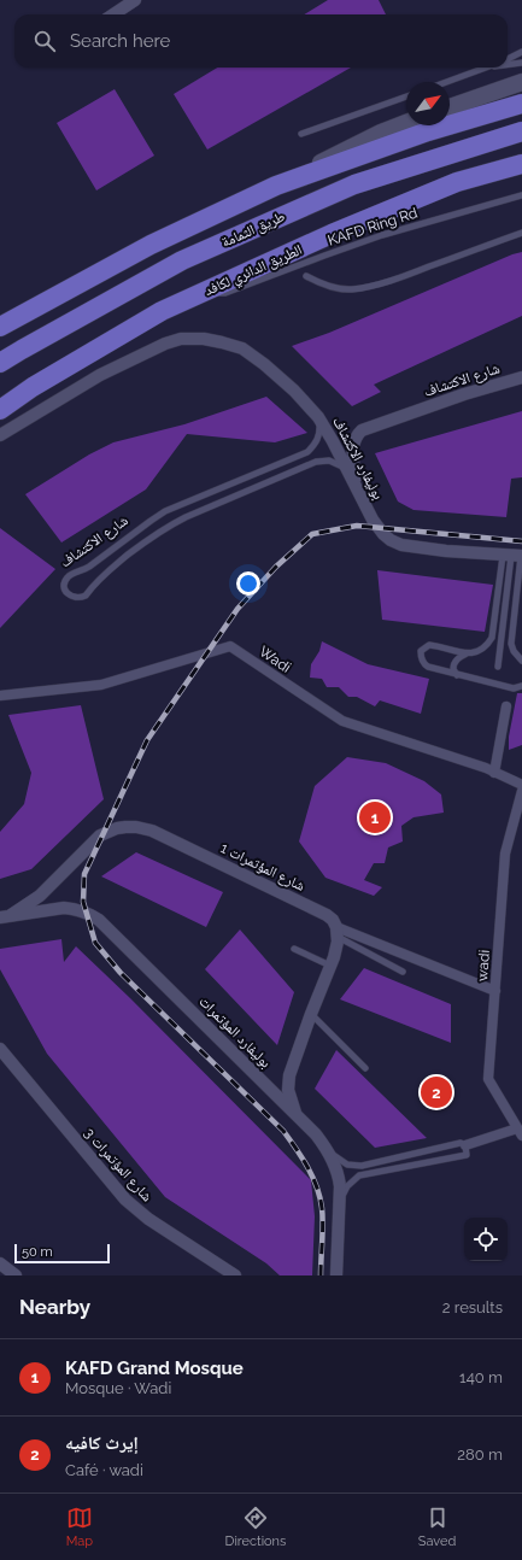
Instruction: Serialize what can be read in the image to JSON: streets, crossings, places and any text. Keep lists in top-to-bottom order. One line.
{"streets":{"main road":["طريق الثمامة","الطريق الدائري لكافد"],"street":["شارع الاكتشاف","بوليفارد الاكتشاف","Wadi","شارع المؤتمرات 1","wadi","بوليفارد المؤتمرات","شارع المؤتمرات 3"],"lane":["KAFD Ring Rd"]},"crossings":[["KAFD Ring Rd","الطريق الدائري لكافد"],["شارع الاكتشاف","بوليفارد الاكتشاف"],["شارع المؤتمرات 1","بوليفارد المؤتمرات"]],"scale_bar":"50 m","north":"top right","page":{"search":"Search here","pins":["1","2"],"scale":"50 m","heading":["Nearby","2 results"],"list":[{"mark":"1","name":"KAFD Grand Mosque","note":"Mosque · Wadi","value":"140 m"},{"mark":"2","name":"إيرث كافيه","note":"Café · wadi","value":"280 m"}],"nav":["Map","Directions","Saved"]}}
